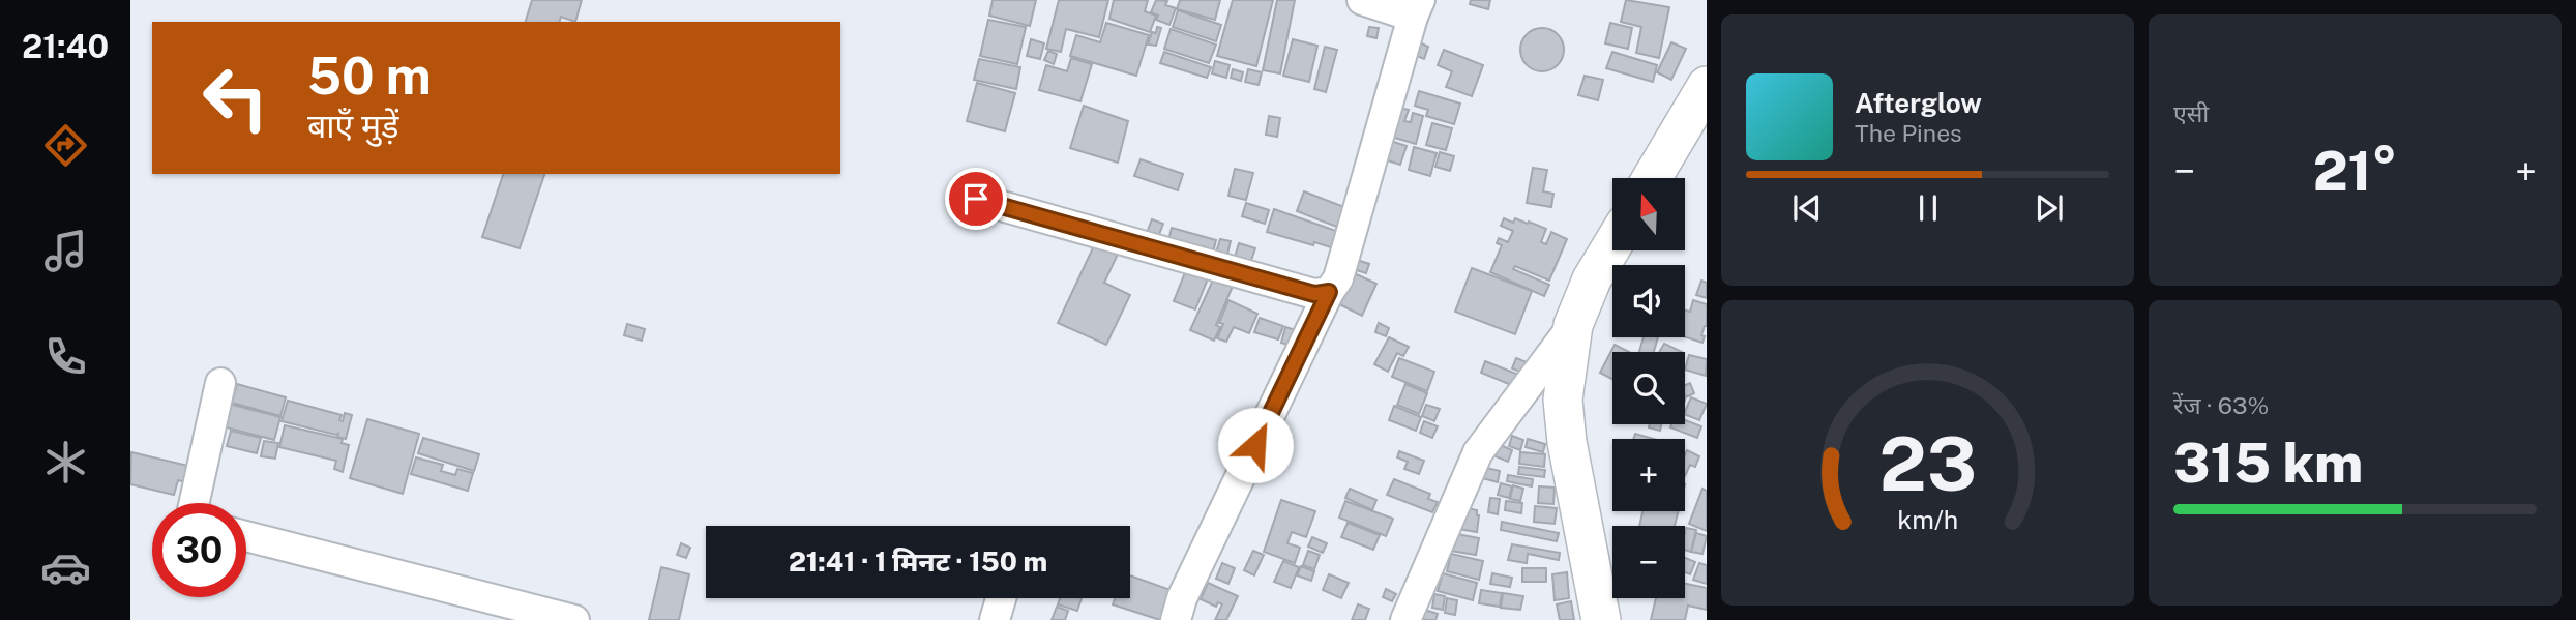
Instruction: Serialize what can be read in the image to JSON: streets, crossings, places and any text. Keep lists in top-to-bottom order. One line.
{"north":"top","page":{"tabs":"21:40","tile":["एसी",["रेंज · 63%","315 km"]],"turn":["50 m","बाएँ मुड़ें"],"song":["Afterglow","The Pines"],"heat":["−","21°","+"],"map_buttons":["+","−"],"limit":"30","trip":"21:41 · 1 मिनट · 150 m","gauge":["23","km/h"]}}
